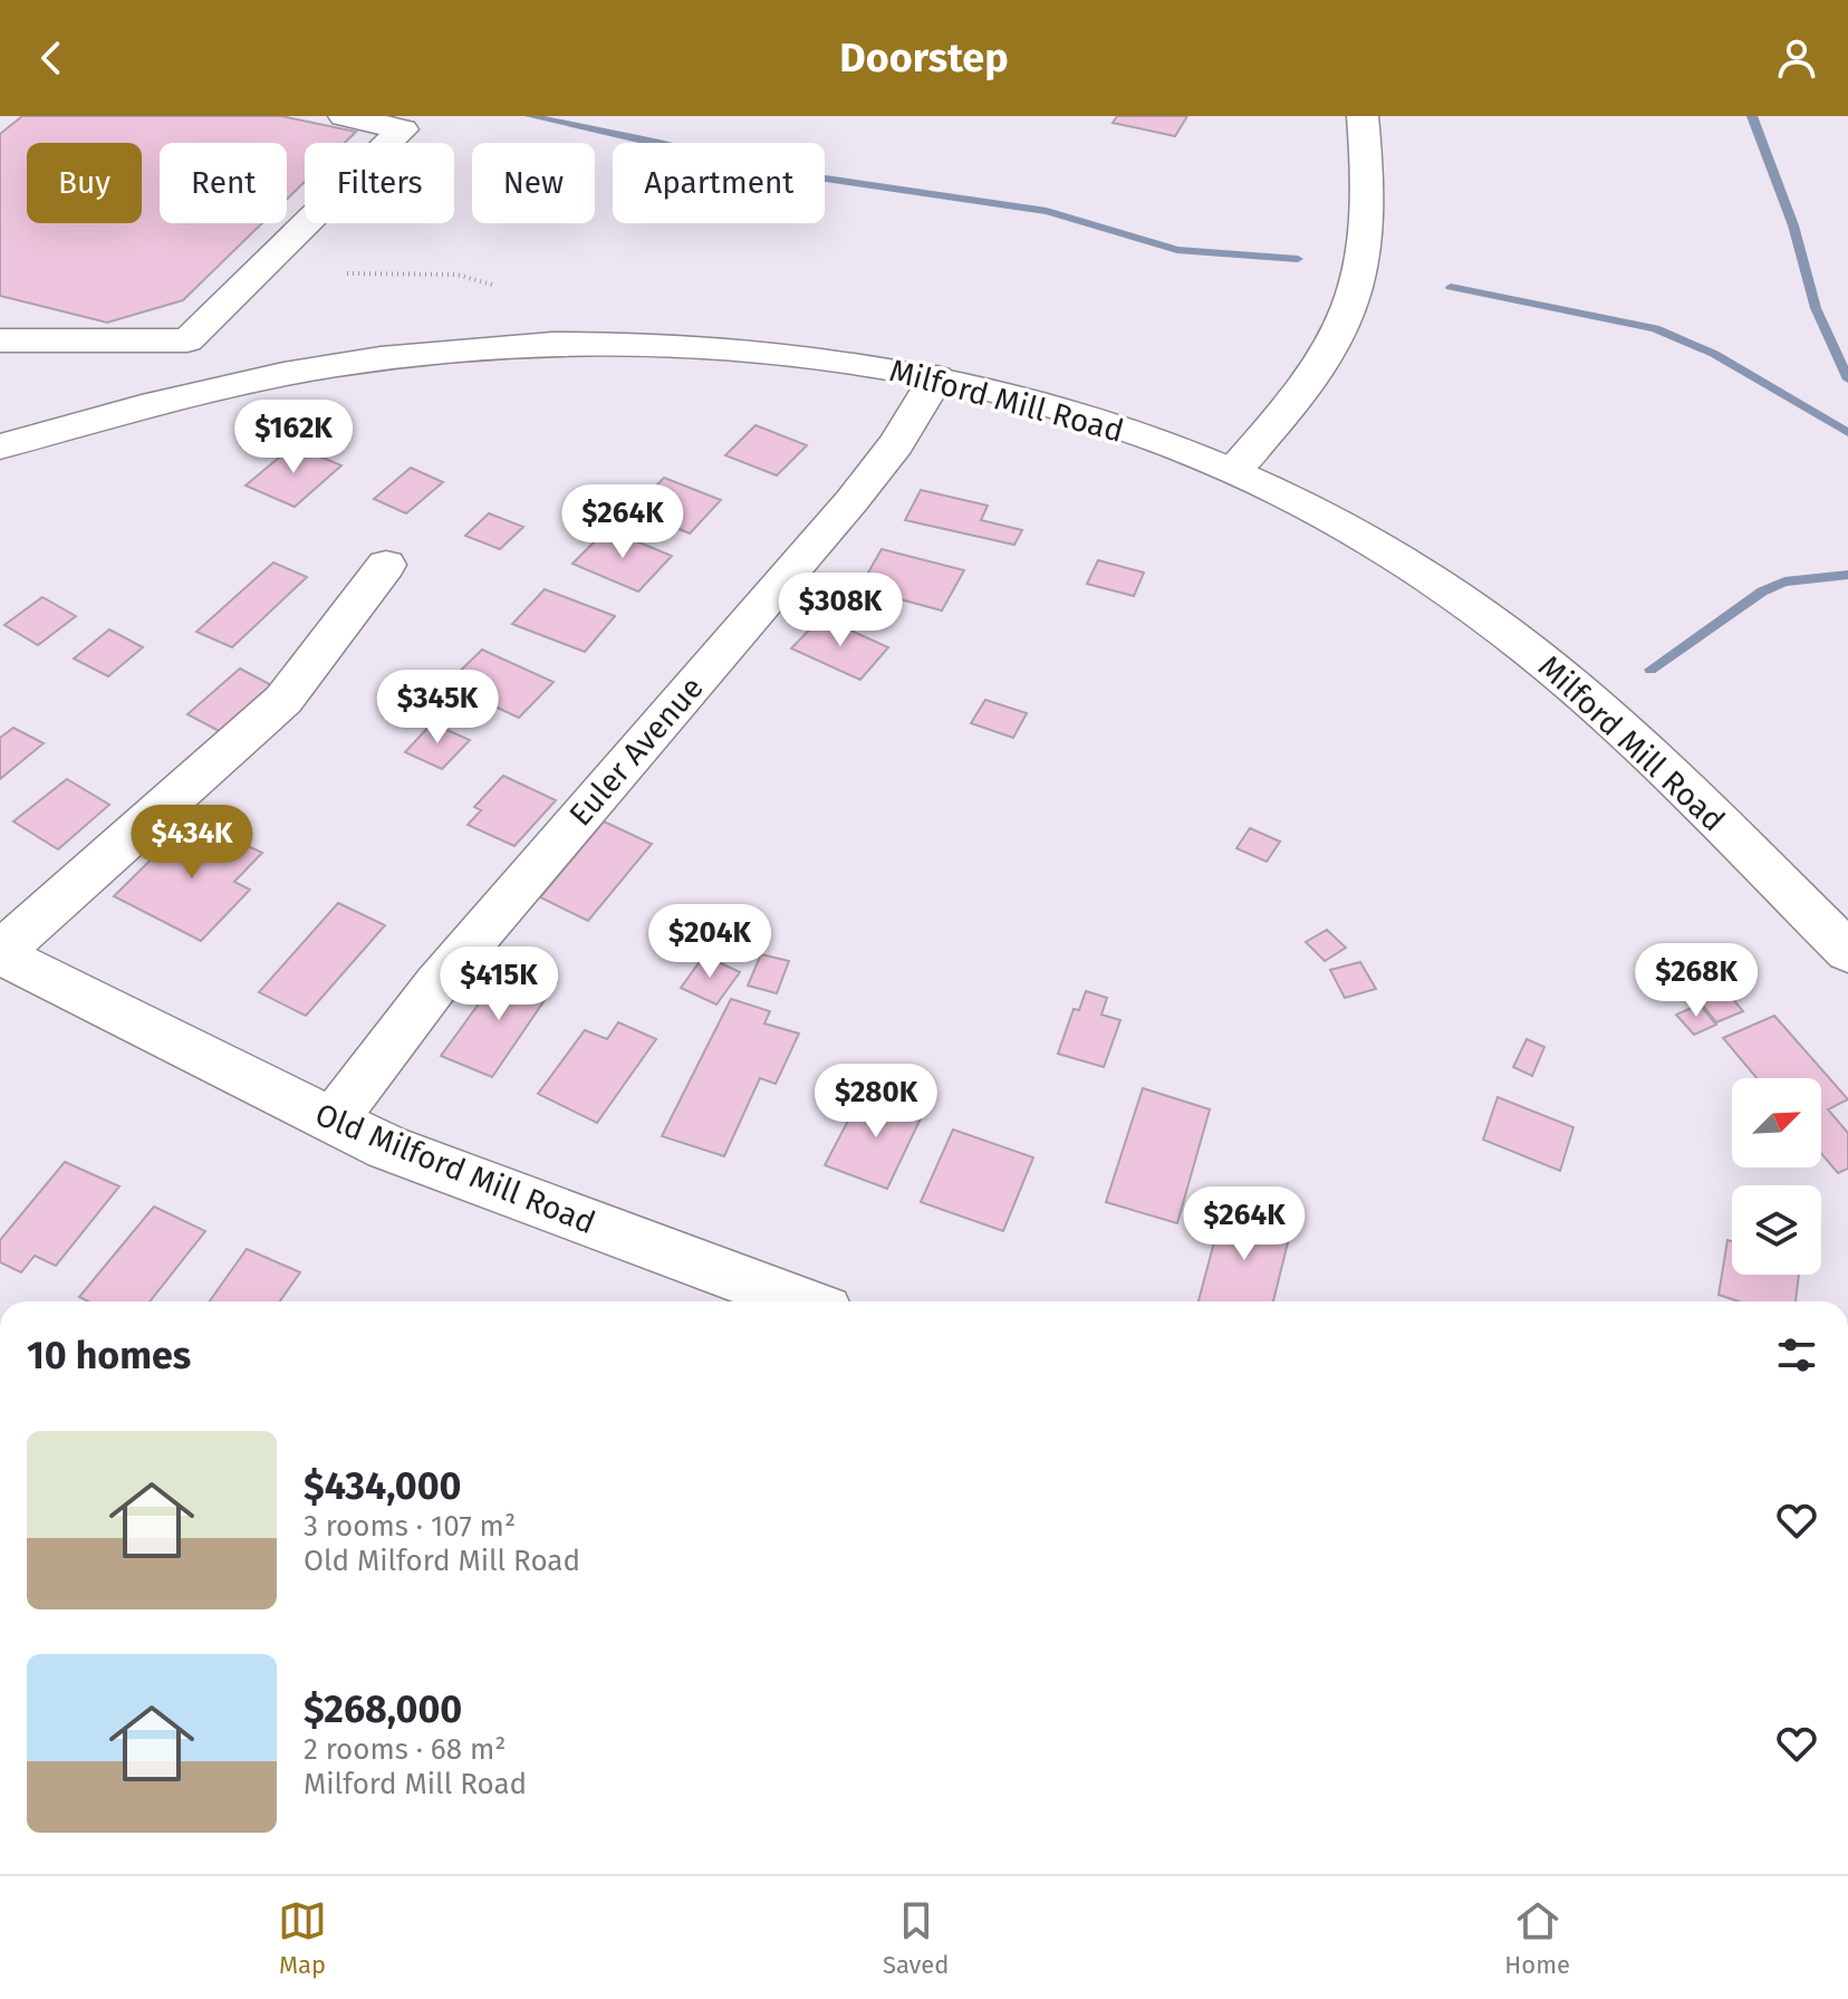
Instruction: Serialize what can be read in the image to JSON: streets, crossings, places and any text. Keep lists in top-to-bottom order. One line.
{"streets":{"street":["Milford Mill Road","Euler Avenue","Old Milford Mill Road"]},"crossings":[["Milford Mill Road","Euler Avenue"],["Euler Avenue","Old Milford Mill Road"]],"north":"top right","page":{"header":"Doorstep","chip":["Buy","Rent","Filters","New","Apartment"],"price":["$162K","$264K","$308K","$345K","$434K","$204K","$268K","$415K","$280K","$264K"],"heading":"10 homes","list":[{"name":"$434,000","note":"3 rooms · 107 m² · Old Milford Mill Road"},{"name":"$268,000","note":"2 rooms · 68 m² · Milford Mill Road"}],"tabs":["Map","Saved","Home"]}}
